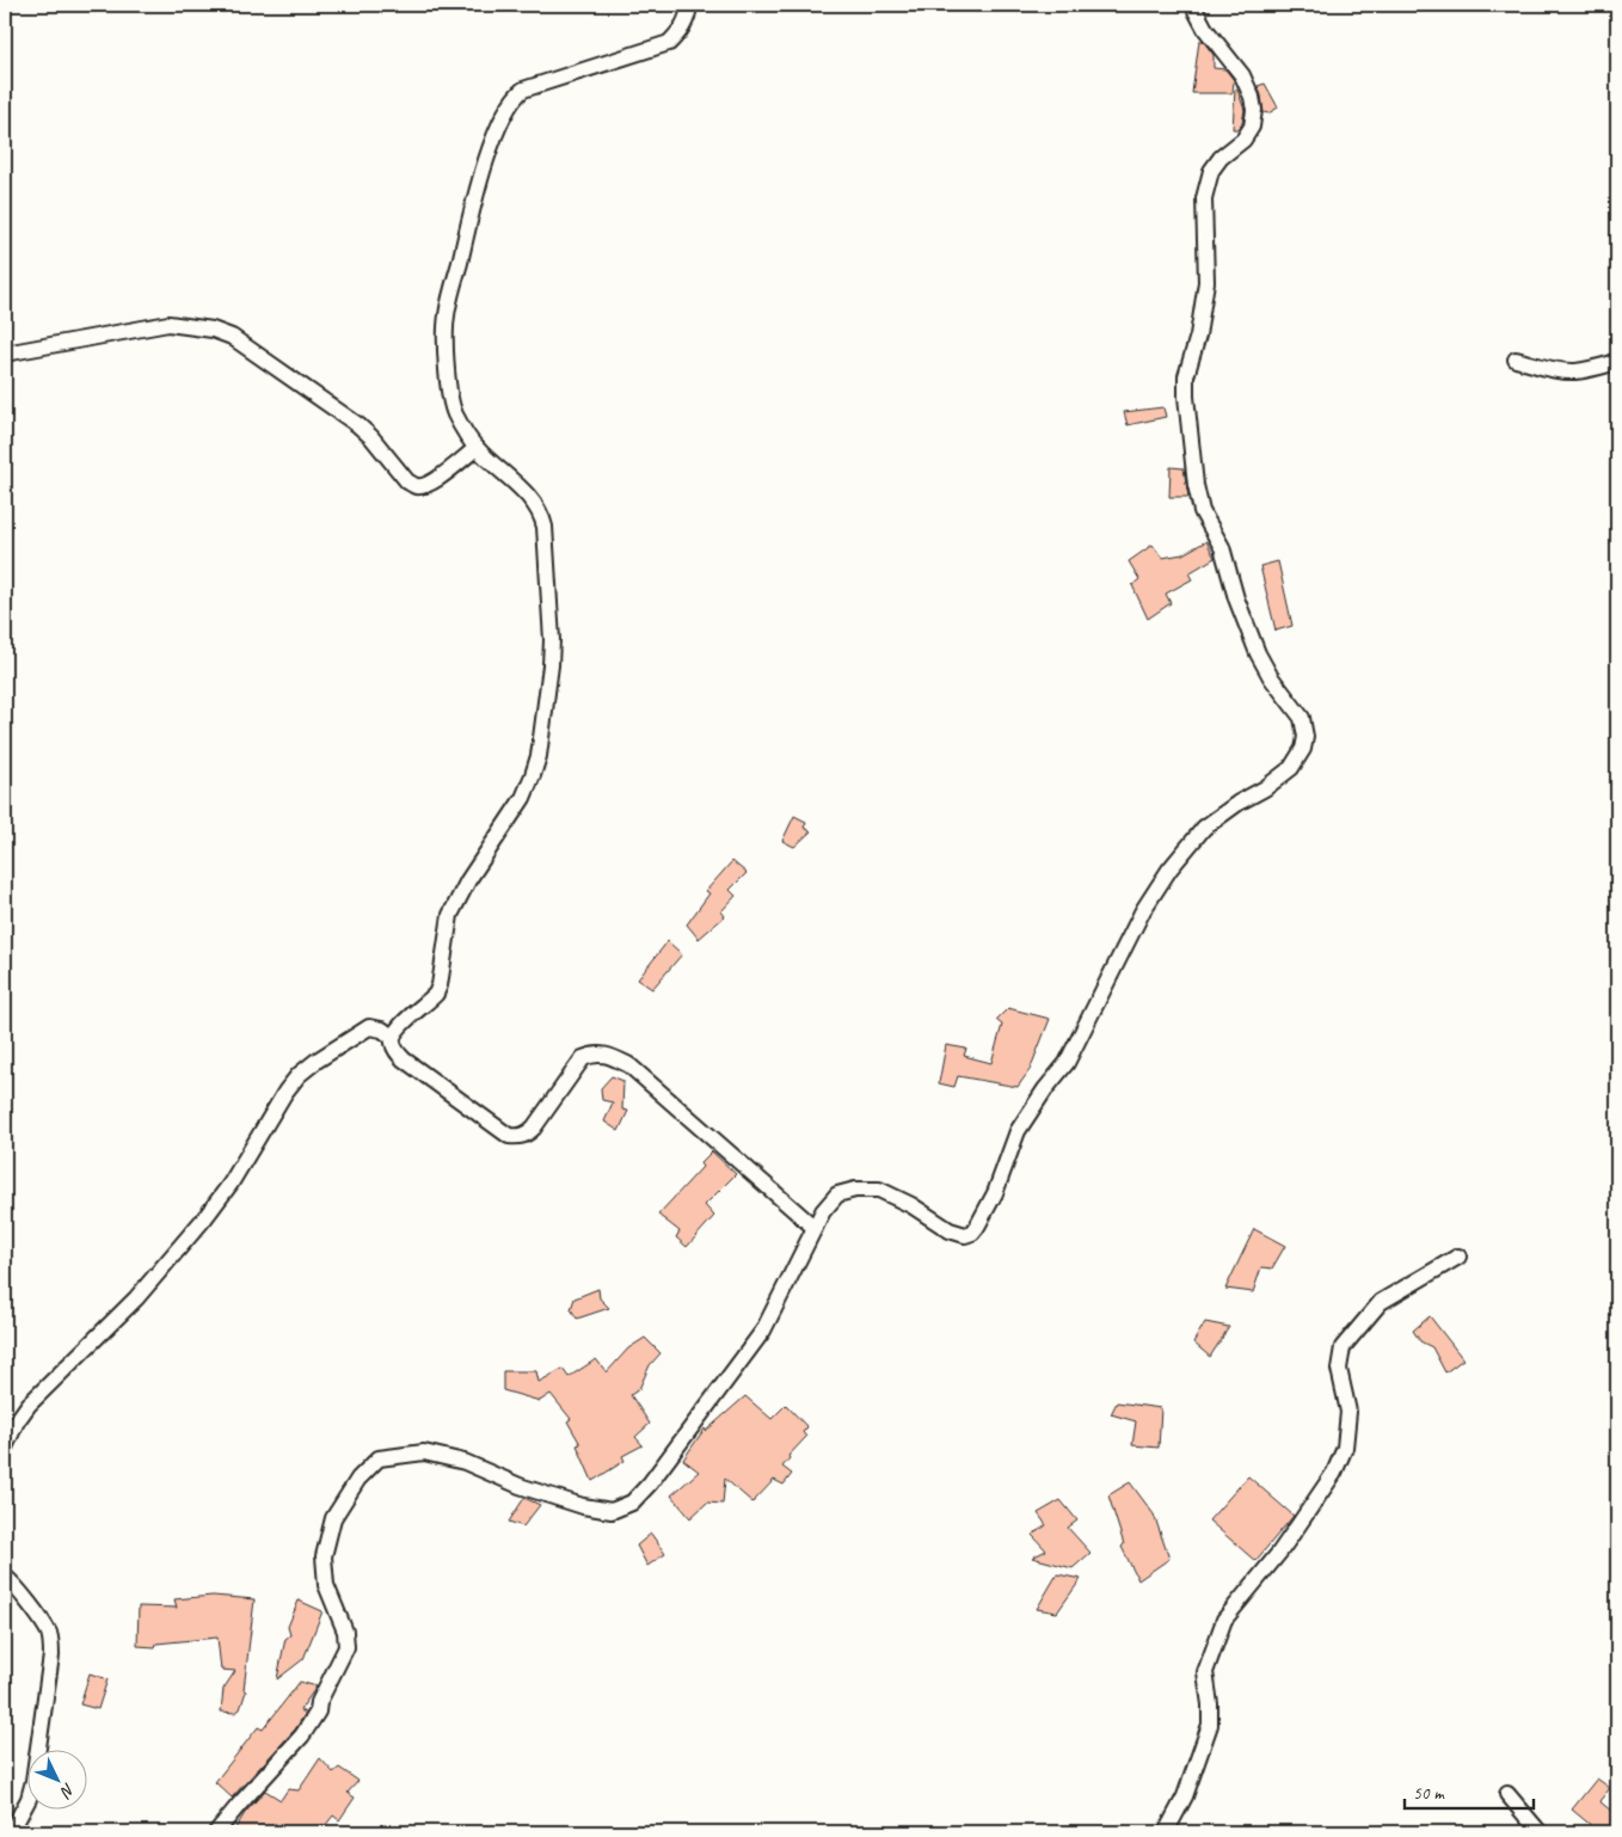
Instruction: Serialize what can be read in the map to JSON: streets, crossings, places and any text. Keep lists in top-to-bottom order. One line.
{"scale_bar":"50 m","north":"bottom right"}
